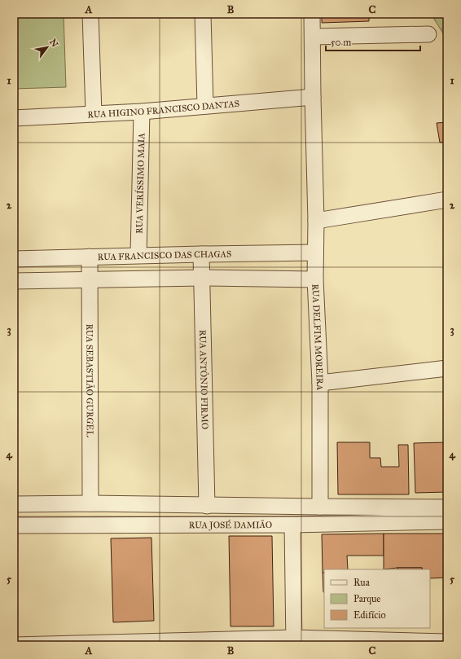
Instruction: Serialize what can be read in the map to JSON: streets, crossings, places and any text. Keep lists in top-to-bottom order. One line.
{"streets":{"street":["RUA HIGINO FRANCISCO DANTAS","RUA VERÍSSIMO MAIA","RUA FRANCISCO DAS CHAGAS","RUA DELFIM MOREIRA","RUA ANTÔNIO FIRMO","RUA SEBASTIÃO GURGEL","RUA JOSÉ DAMIÃO"]},"crossings":[["RUA HIGINO FRANCISCO DANTAS","RUA VERÍSSIMO MAIA"],["RUA HIGINO FRANCISCO DANTAS","RUA DELFIM MOREIRA"],["RUA VERÍSSIMO MAIA","RUA FRANCISCO DAS CHAGAS"],["RUA FRANCISCO DAS CHAGAS","RUA DELFIM MOREIRA"],["RUA FRANCISCO DAS CHAGAS","RUA ANTÔNIO FIRMO"],["RUA FRANCISCO DAS CHAGAS","RUA SEBASTIÃO GURGEL"],["RUA DELFIM MOREIRA","RUA JOSÉ DAMIÃO"],["RUA ANTÔNIO FIRMO","RUA JOSÉ DAMIÃO"],["RUA SEBASTIÃO GURGEL","RUA JOSÉ DAMIÃO"]],"legend":["Rua","Parque","Edifício"],"scale_bar":"50 m","north":"top right","grid":{"columns":["A","B","C"],"rows":["1","2","3","4","5"]}}
